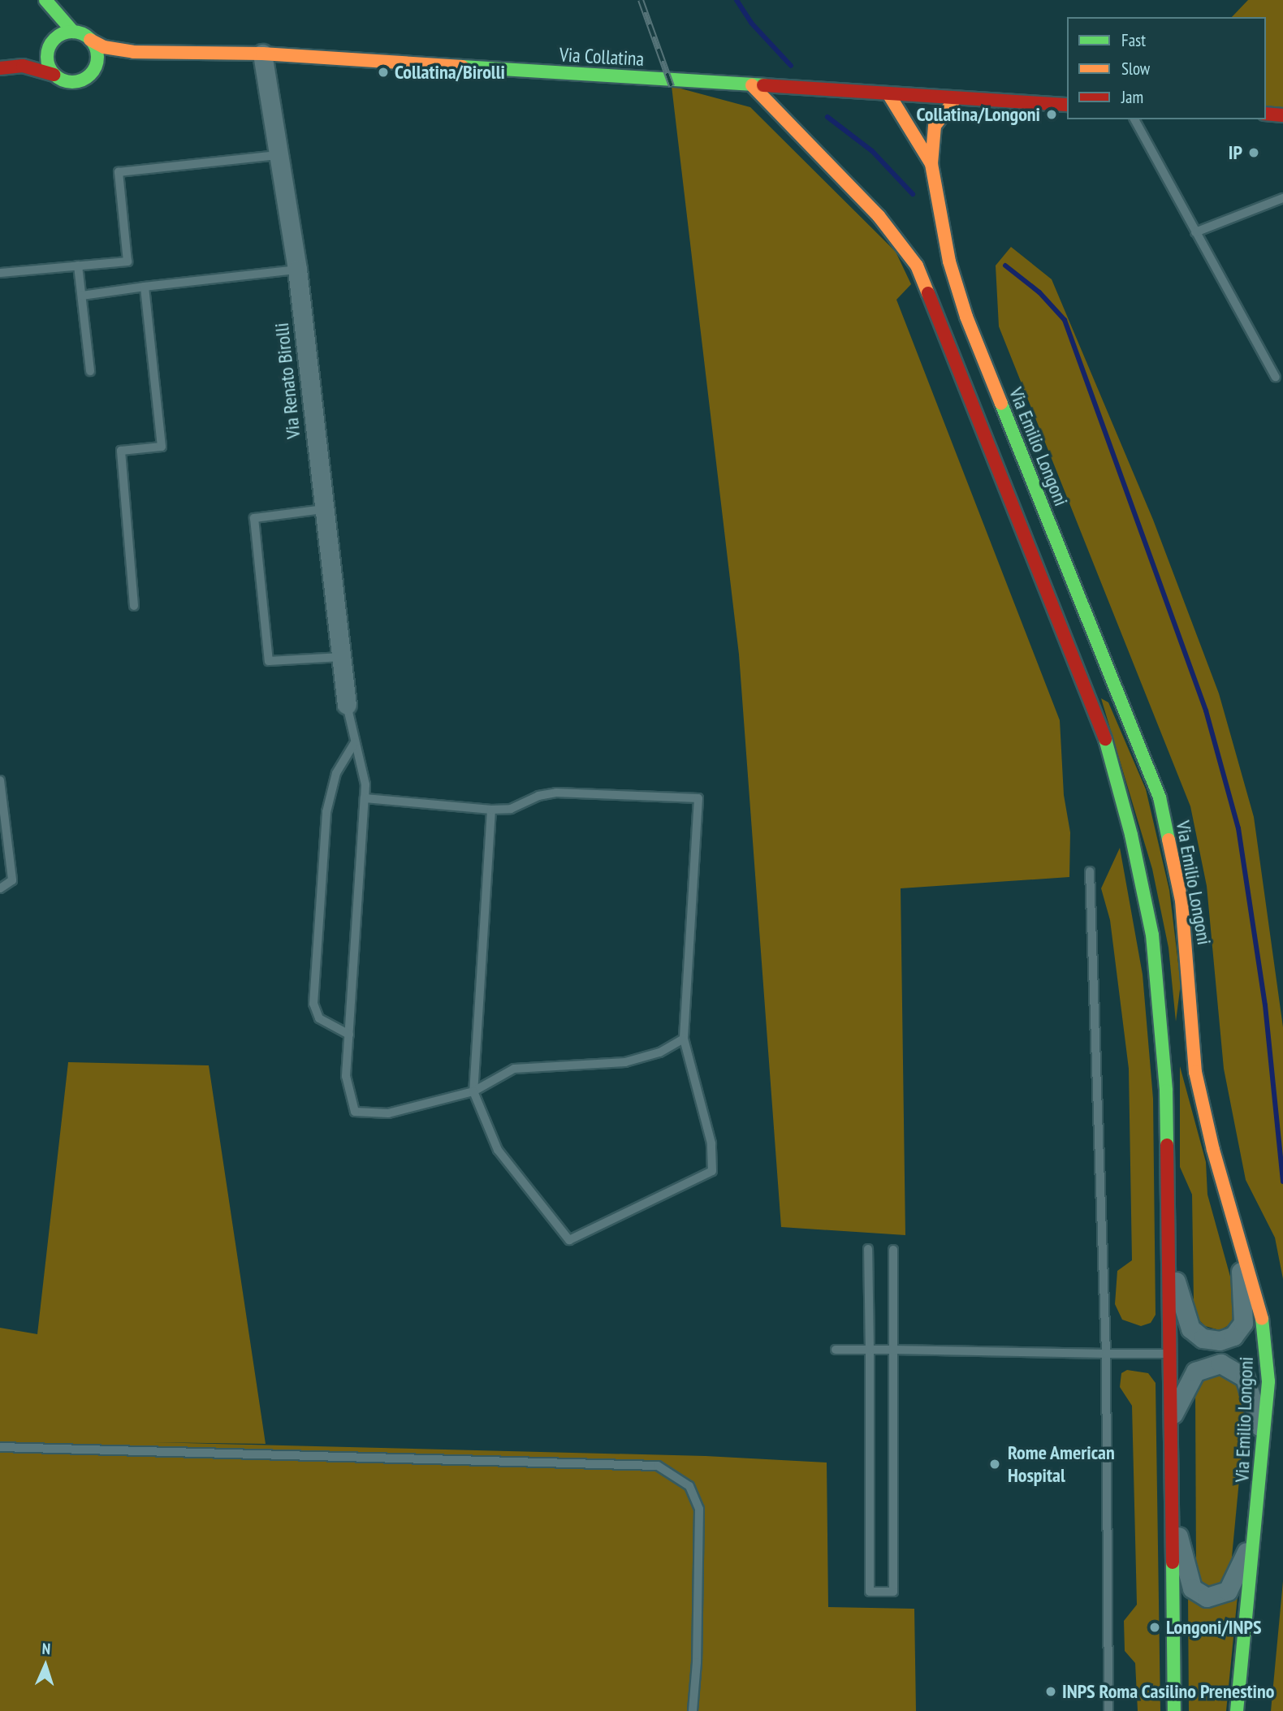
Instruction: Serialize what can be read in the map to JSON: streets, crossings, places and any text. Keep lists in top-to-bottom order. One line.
{"streets":{"street":["Via Collatina","Via Renato Birolli","Via Emilio Longoni"]},"crossings":[["Via Collatina","Via Renato Birolli"],["Via Collatina","Via Emilio Longoni"]],"places":["Collatina/Birolli","Collatina/Longoni","IP","Rome American Hospital","Longoni/INPS","INPS Roma Casilino Prenestino"],"legend":["Fast","Slow","Jam"],"north":"top"}
